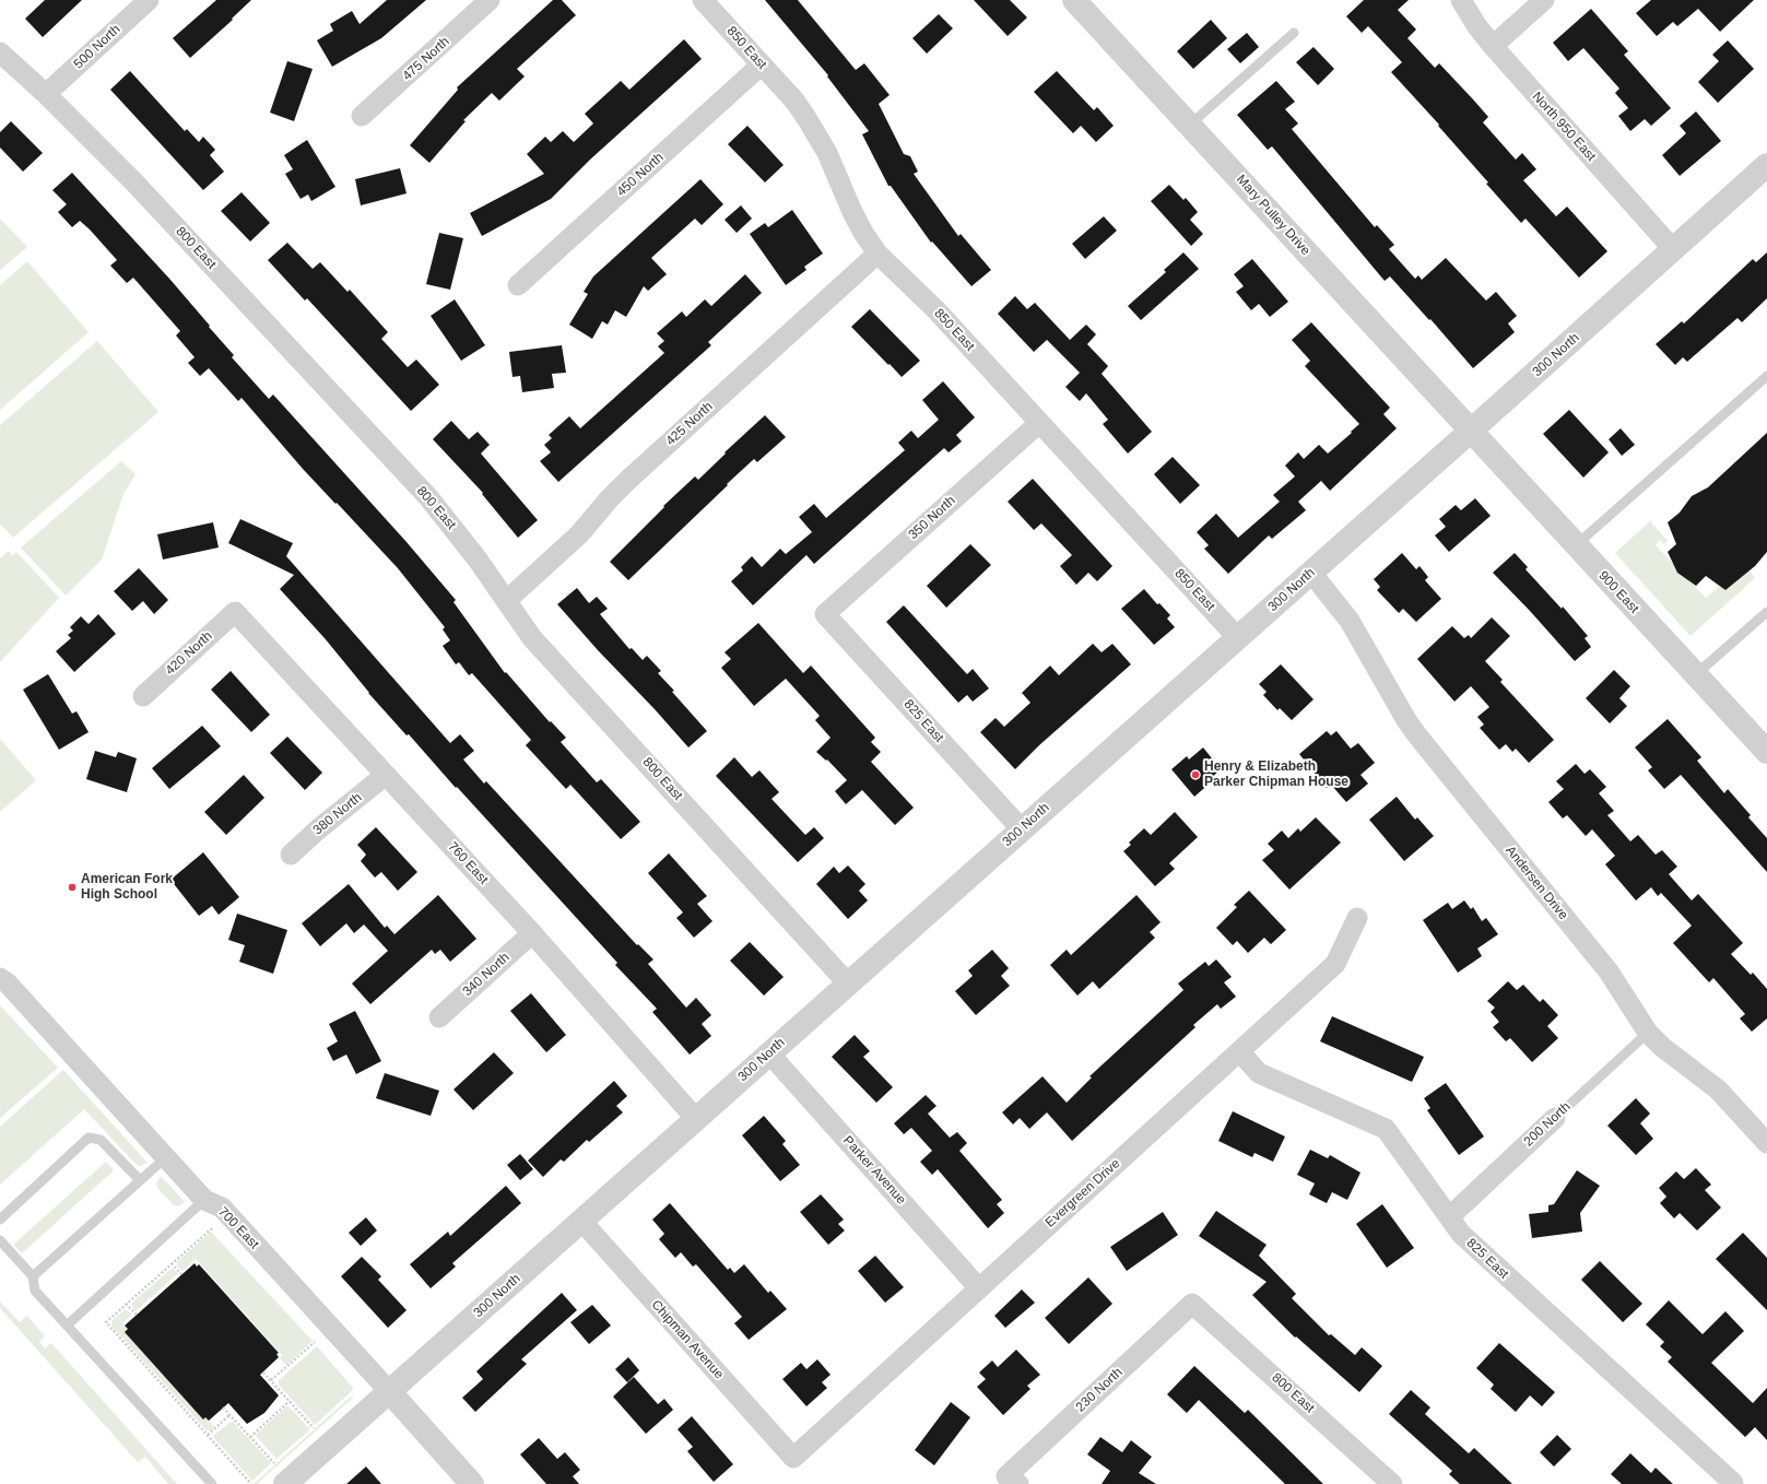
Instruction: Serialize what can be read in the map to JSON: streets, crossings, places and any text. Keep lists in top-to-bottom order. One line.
{"streets":{"street":["500 North","850 East","475 North","North 950 East","450 North","Mary Pulley Drive","800 East","300 North","425 North","350 North","900 East","420 North","825 East","380 North","760 East","Andersen Drive","340 North","200 North","Parker Avenue","Evergreen Drive","700 East","Chipman Avenue","230 North"]},"crossings":[["500 North","800 East"],["850 East","450 North"],["850 East","300 North"],["850 East","425 North"],["850 East","350 North"],["North 950 East","300 North"],["Mary Pulley Drive","300 North"],["Mary Pulley Drive","900 East"],["800 East","300 North"],["800 East","425 North"],["800 East","230 North"],["300 North","900 East"],["300 North","825 East"],["300 North","760 East"],["300 North","Andersen Drive"],["300 North","Parker Avenue"],["300 North","700 East"],["300 North","Chipman Avenue"],["350 North","825 East"],["420 North","760 East"],["825 East","200 North"],["825 East","Evergreen Drive"],["380 North","760 East"],["760 East","340 North"],["Andersen Drive","200 North"],["Parker Avenue","Evergreen Drive"],["Evergreen Drive","Chipman Avenue"]],"places":["Henry & Elizabeth Parker Chipman House","American Fork High School"]}
